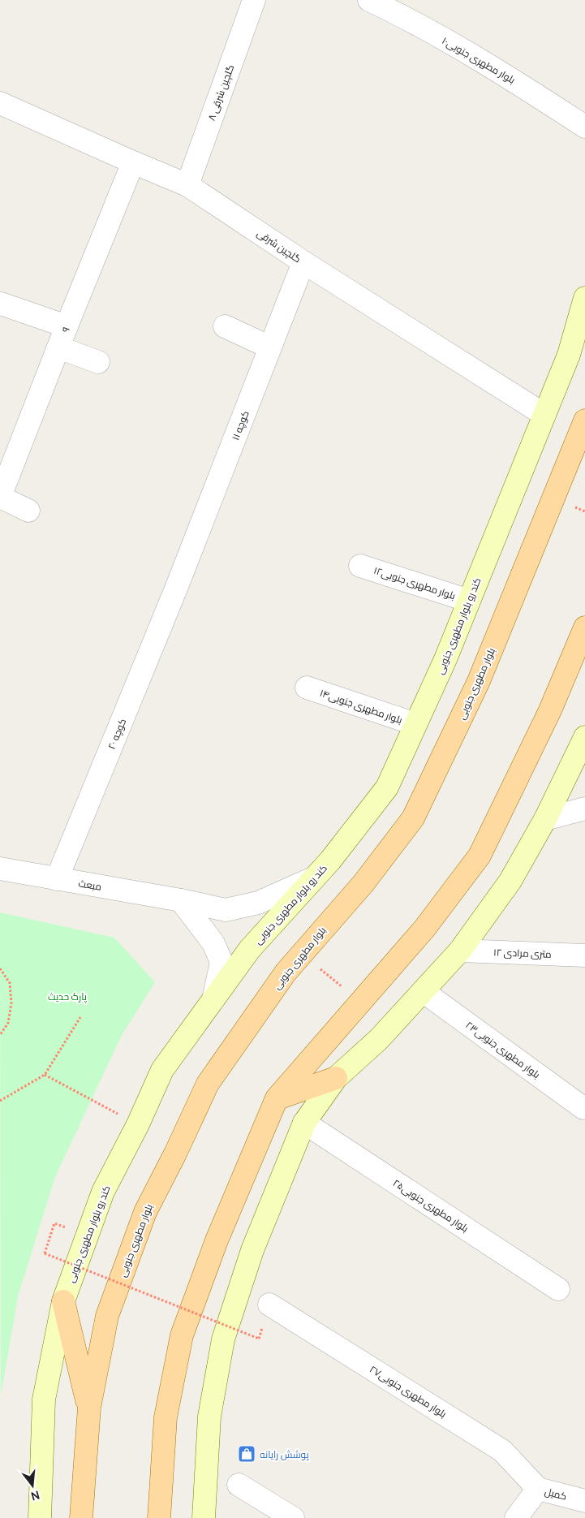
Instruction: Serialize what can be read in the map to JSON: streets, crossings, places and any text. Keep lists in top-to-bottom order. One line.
{"streets":{"main road":["کند رو بلوار مطهری جنوبی","بلوار مطهری جنوبی"],"street":["بلوار مطهری جنوبی۱۰","۸ گلچین شرقی","گلچین شرقی","۹","کوچه ۱۱","بلوار مطهری جنوبی۱۲","بلوار مطهری جنوبی۱۴","کوچه ۲۰","مبعث","۱۲ متری مرادی","بلوار مطهری جنوبی۲۳","بلوار مطهری جنوبی۲۵","بلوار مطهری جنوبی۲۷","کمیل"]},"crossings":[["۸ گلچین شرقی","گلچین شرقی"],["گلچین شرقی","۹"],["گلچین شرقی","کوچه ۱۱"],["گلچین شرقی","کند رو بلوار مطهری جنوبی"],["کوچه ۱۱","کوچه ۲۰"],["بلوار مطهری جنوبی۱۲","کند رو بلوار مطهری جنوبی"],["کند رو بلوار مطهری جنوبی","بلوار مطهری جنوبی۱۴"],["کند رو بلوار مطهری جنوبی","مبعث"],["کوچه ۲۰","مبعث"],["بلوار مطهری جنوبی۲۷","کمیل"]],"parks":["پارک حدیث"],"places":{"shop":["پوشش رایانه"]},"north":"bottom"}
